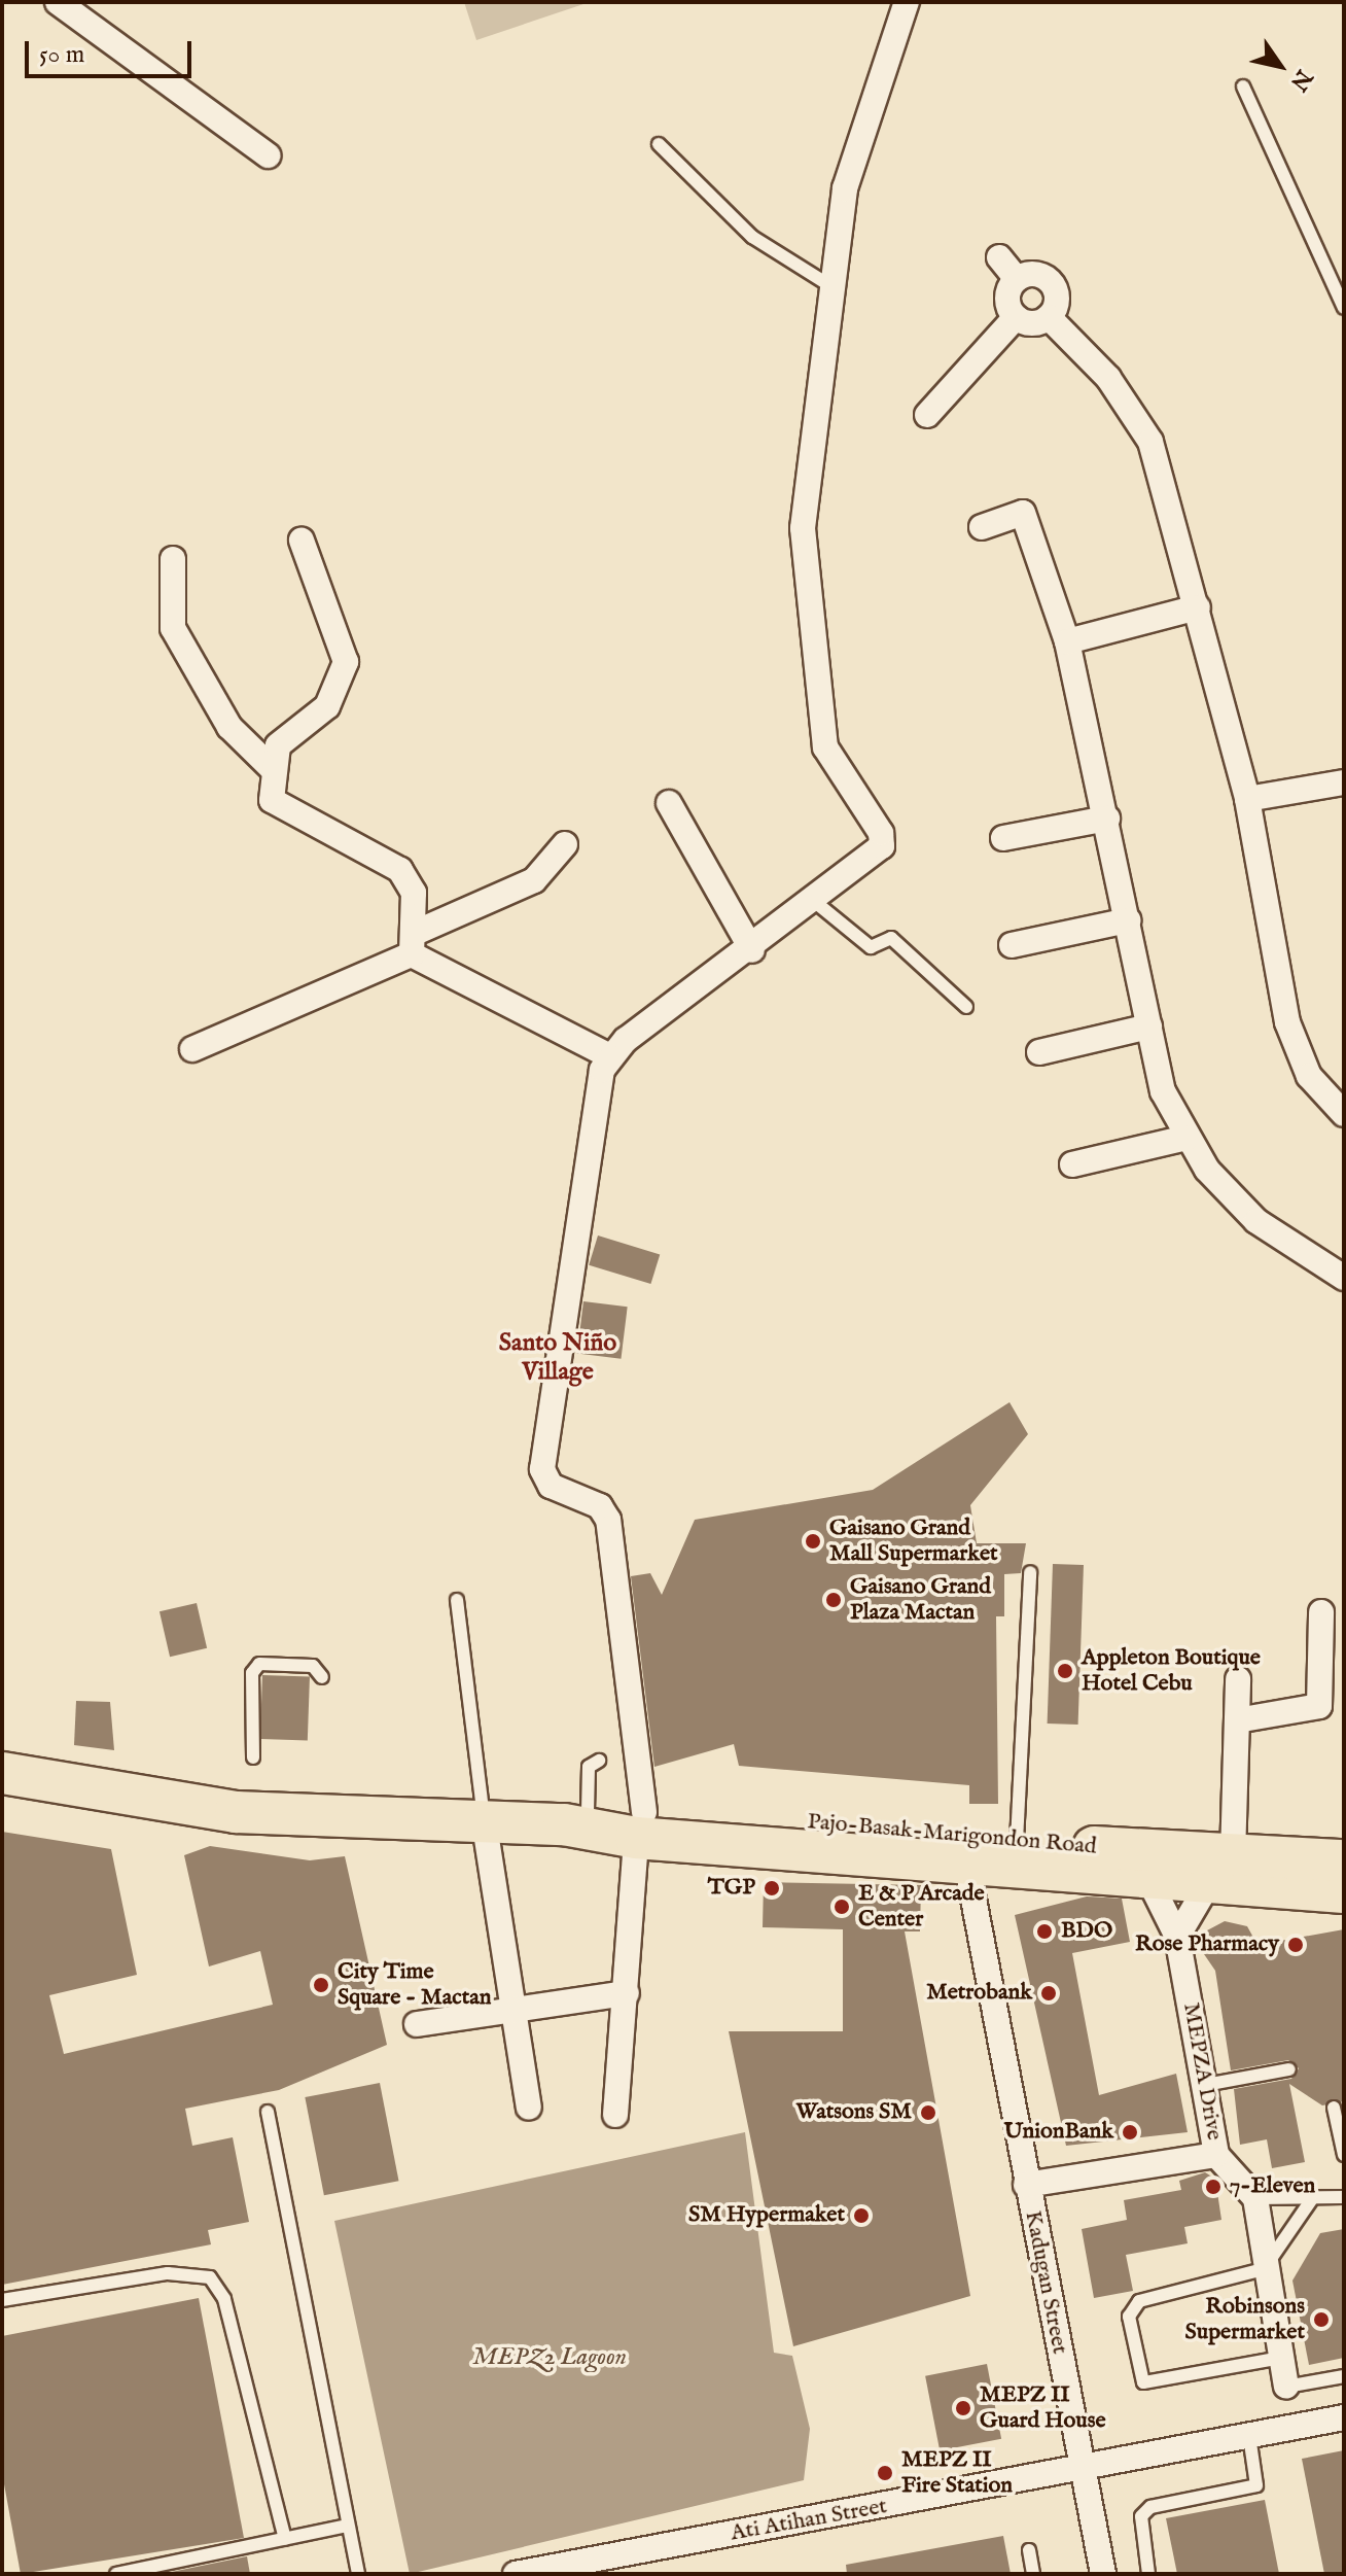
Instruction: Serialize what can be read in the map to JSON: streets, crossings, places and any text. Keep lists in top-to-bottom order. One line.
{"streets":{"main road":["Pajo-Basak-Marigondon Road"],"street":["MEPZA Drive","Kadugan Street","Ati Atihan Street"]},"crossings":[["Pajo-Basak-Marigondon Road","MEPZA Drive"],["Kadugan Street","Ati Atihan Street"]],"districts":["Santo Niño Village"],"water":["MEPZ2 Lagoon"],"places":["Gaisano Grand Mall Supermarket","Gaisano Grand Plaza Mactan","Appleton Boutique Hotel Cebu","TGP","E & P Arcade Center","BDO","Rose Pharmacy","City Time Square - Mactan","Metrobank","Watsons SM","UnionBank","7-Eleven","SM Hypermaket","Robinsons Supermarket","MEPZ II Guard House","MEPZ II Fire Station"],"scale_bar":"50 m","north":"bottom right"}
